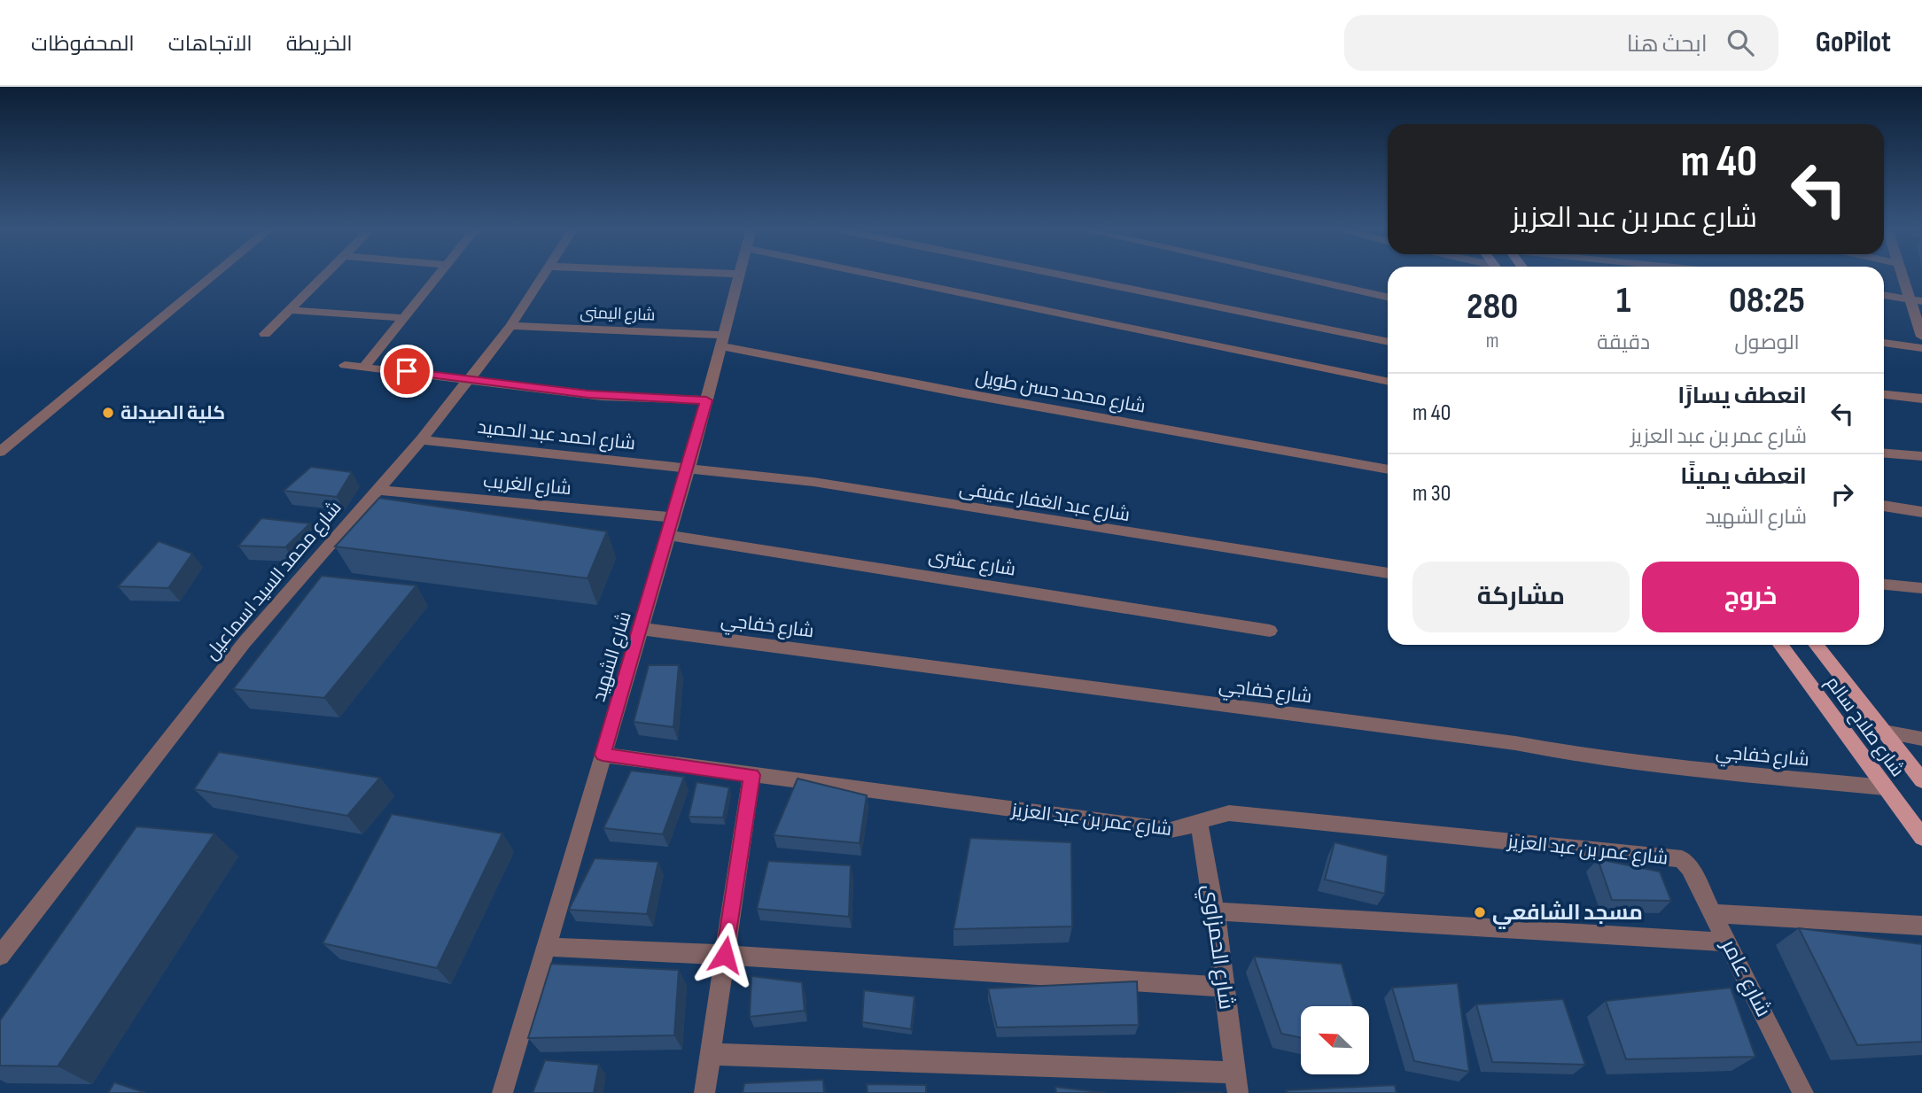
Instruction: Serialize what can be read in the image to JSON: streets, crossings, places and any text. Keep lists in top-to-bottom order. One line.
{"streets":{"main road":["شارع صلاح سالم"],"street":["شارع اليمنى","شارع محمد حسن طويل","شارع احمد عبد الحميد","شارع الغريب","شارع عبد الغفار عفيفى","شارع عشرى","شارع محمد السيد اسماعيل","شارع خفاجي","شارع الشهيد","شارع عمر بن عبد العزيز","شارع الحمزاوي","شارع عامر"]},"crossings":[["شارع اليمنى","شارع محمد حسن طويل"],["شارع اليمنى","شارع محمد السيد اسماعيل"],["شارع اليمنى","شارع الشهيد"],["شارع محمد حسن طويل","شارع الشهيد"],["شارع احمد عبد الحميد","شارع عبد الغفار عفيفى"],["شارع احمد عبد الحميد","شارع محمد السيد اسماعيل"],["شارع احمد عبد الحميد","شارع الشهيد"],["شارع الغريب","شارع محمد السيد اسماعيل"],["شارع الغريب","شارع الشهيد"],["شارع عبد الغفار عفيفى","شارع الشهيد"],["شارع عشرى","شارع الشهيد"],["شارع خفاجي","شارع الشهيد"],["شارع خفاجي","شارع صلاح سالم"],["شارع الشهيد","شارع عمر بن عبد العزيز"],["شارع عمر بن عبد العزيز","شارع الحمزاوي"],["شارع عمر بن عبد العزيز","شارع عامر"]],"places":["كلية الصيدلة","مسجد الشافعي"],"north":"top left","page":{"header":"GoPilot","search":"ابحث هنا","nav":["الخريطة","الاتجاهات","المحفوظات"],"turn":["40 m","شارع عمر بن عبد العزيز"],"eta":["08:25","الوصول","1","دقيقة","280","m"],"list":[{"name":"انعطف يسارًا","note":"شارع عمر بن عبد العزيز","value":"40 m"},{"name":"انعطف يمينًا","note":"شارع الشهيد","value":"30 m"}],"buttons":["خروج","مشاركة"]}}
